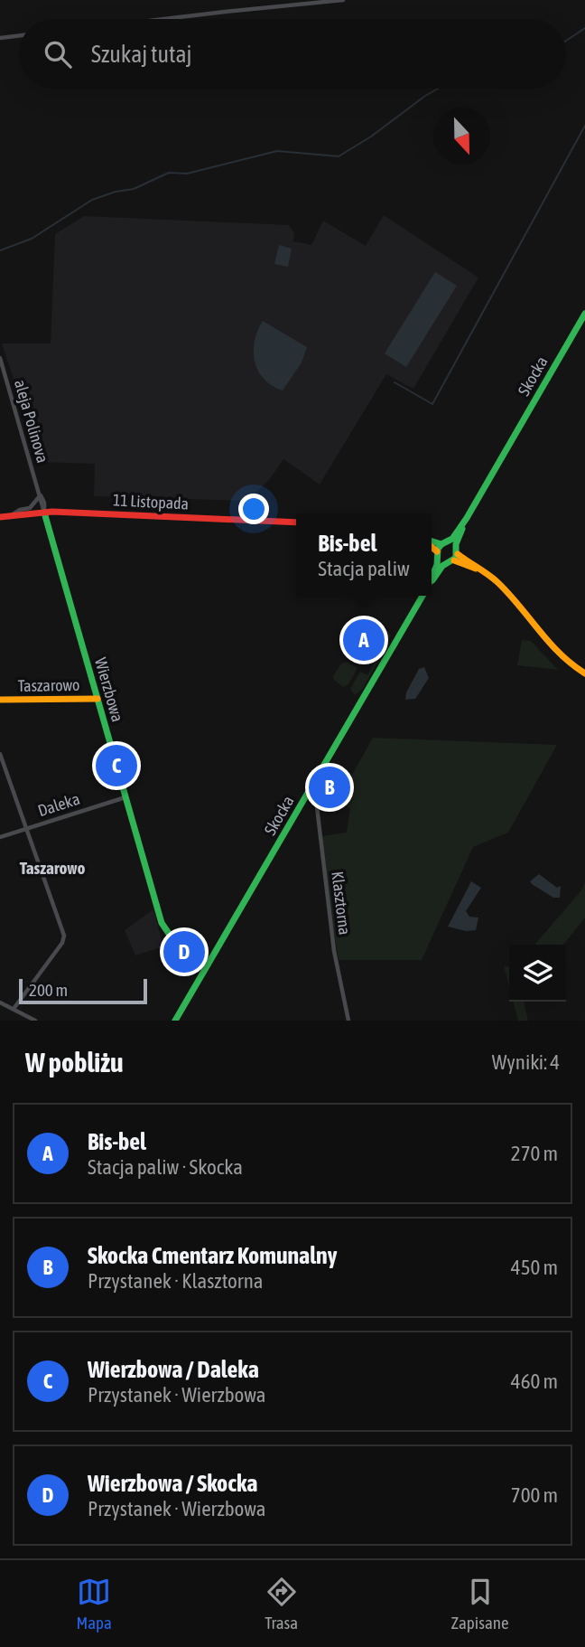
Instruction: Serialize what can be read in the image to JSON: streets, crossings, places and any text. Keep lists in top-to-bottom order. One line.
{"streets":{"street":["Skocka","aleja Polinova","11 Listopada","Taszarowo","Wierzbowa","Daleka","Klasztorna"]},"crossings":[["Skocka","Wierzbowa"],["Skocka","Klasztorna"],["aleja Polinova","11 Listopada"],["aleja Polinova","Wierzbowa"],["11 Listopada","Wierzbowa"],["Taszarowo","Wierzbowa"],["Wierzbowa","Daleka"]],"districts":["Taszarowo"],"scale_bar":"200 m","north":"bottom","page":{"search":"Szukaj tutaj","popup":["Bis-bel","Stacja paliw"],"pins":["A","C","B","D"],"scale":"200 m","heading":["W pobliżu","Wyniki: 4"],"list":[{"mark":"A","name":"Bis-bel","note":"Stacja paliw · Skocka","value":"270 m"},{"mark":"B","name":"Skocka Cmentarz Komunalny","note":"Przystanek · Klasztorna","value":"450 m"},{"mark":"C","name":"Wierzbowa / Daleka","note":"Przystanek · Wierzbowa","value":"460 m"},{"mark":"D","name":"Wierzbowa / Skocka","note":"Przystanek · Wierzbowa","value":"700 m"}],"nav":["Mapa","Trasa","Zapisane"]}}
